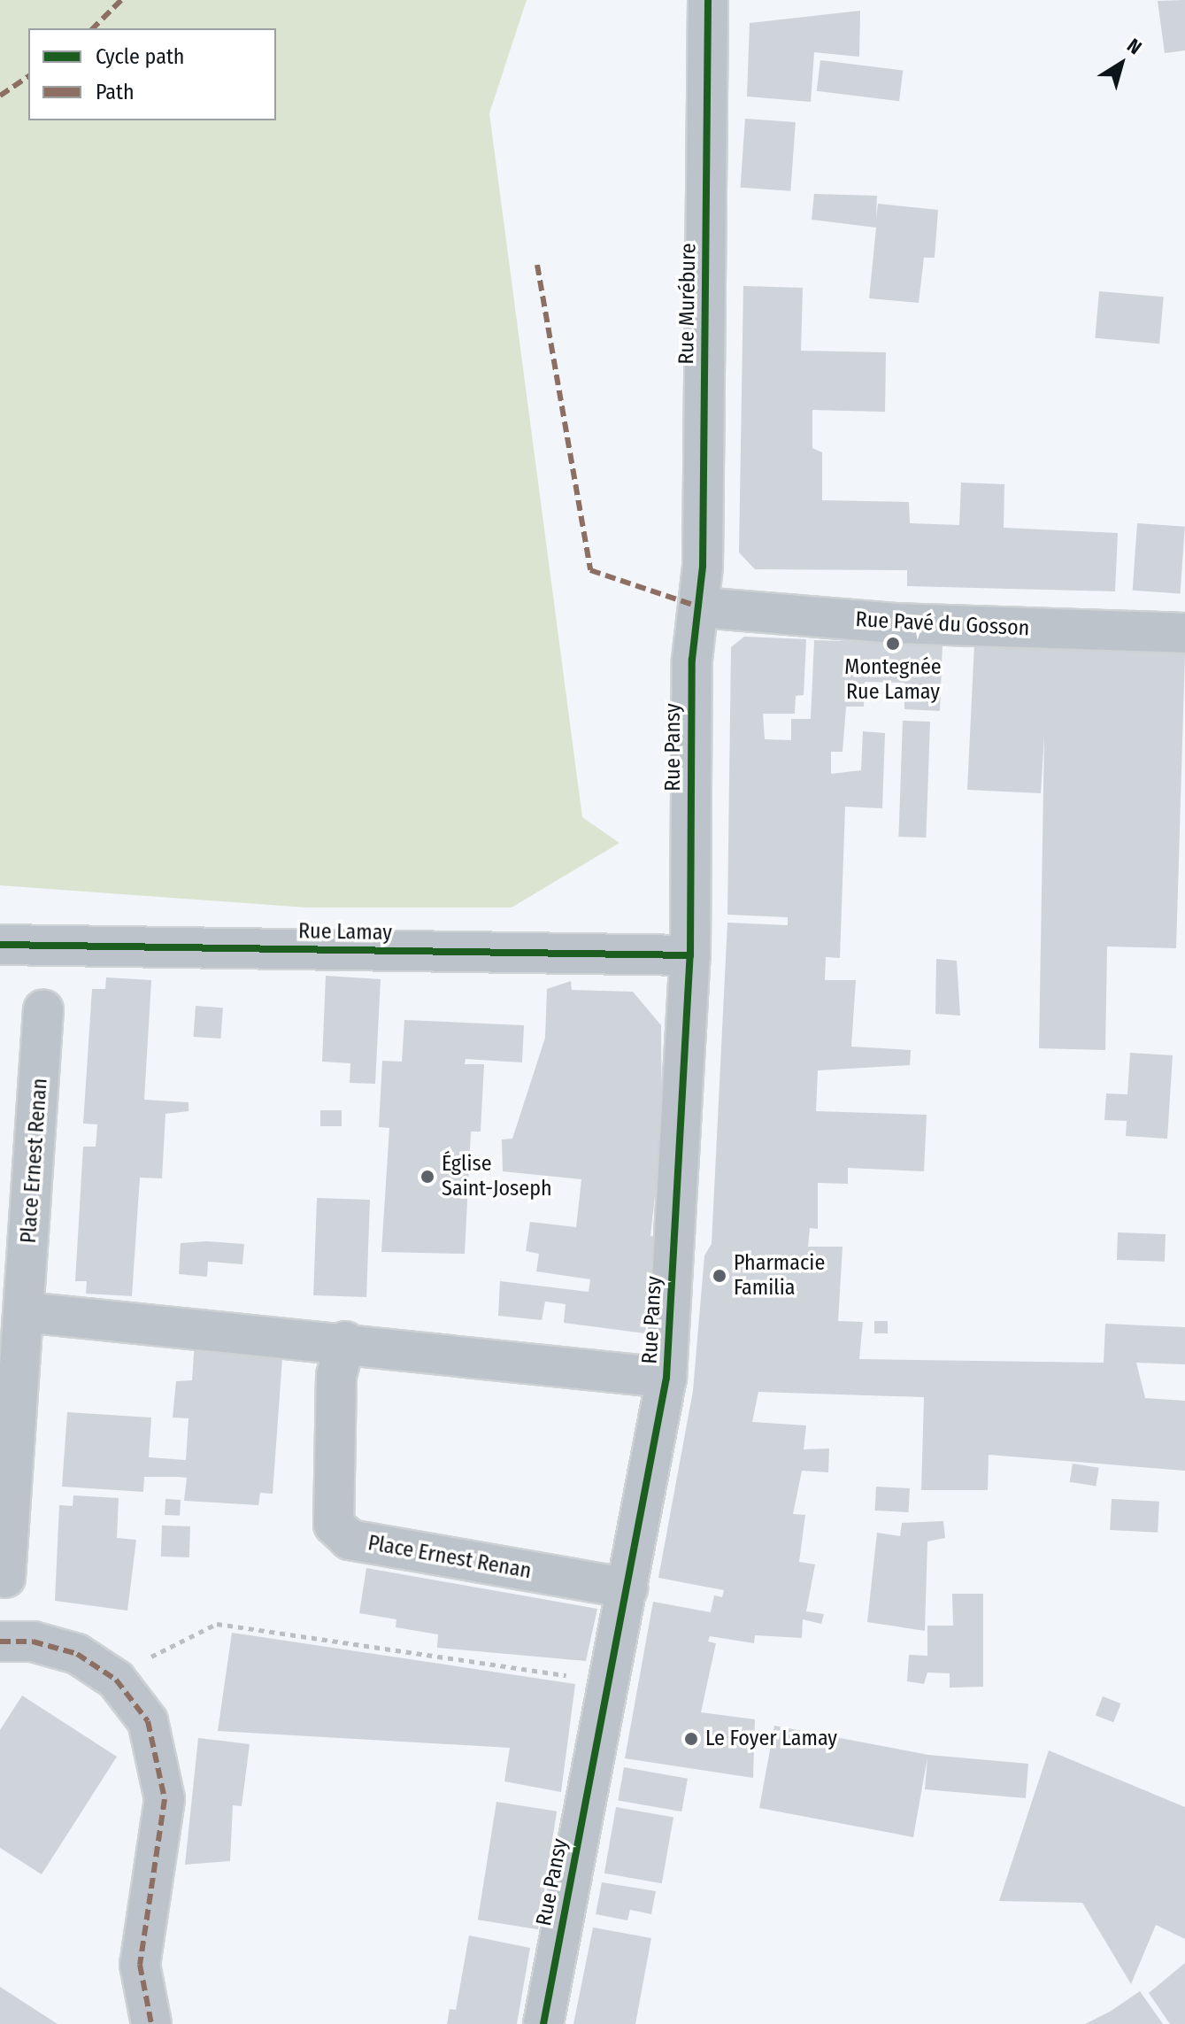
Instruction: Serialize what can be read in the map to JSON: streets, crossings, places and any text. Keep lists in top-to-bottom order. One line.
{"streets":{"street":["Rue Murébure","Rue Pavé du Gosson","Rue Pansy","Rue Lamay","Place Ernest Renan"]},"crossings":[["Rue Murébure","Rue Pavé du Gosson"],["Rue Murébure","Rue Pansy"],["Rue Pavé du Gosson","Rue Pansy"],["Rue Pansy","Rue Lamay"],["Rue Pansy","Place Ernest Renan"]],"places":["Montegnée Rue Lamay","Église Saint-Joseph","Pharmacie Familia","Le Foyer Lamay"],"legend":["Cycle path","Path"],"north":"top right"}
